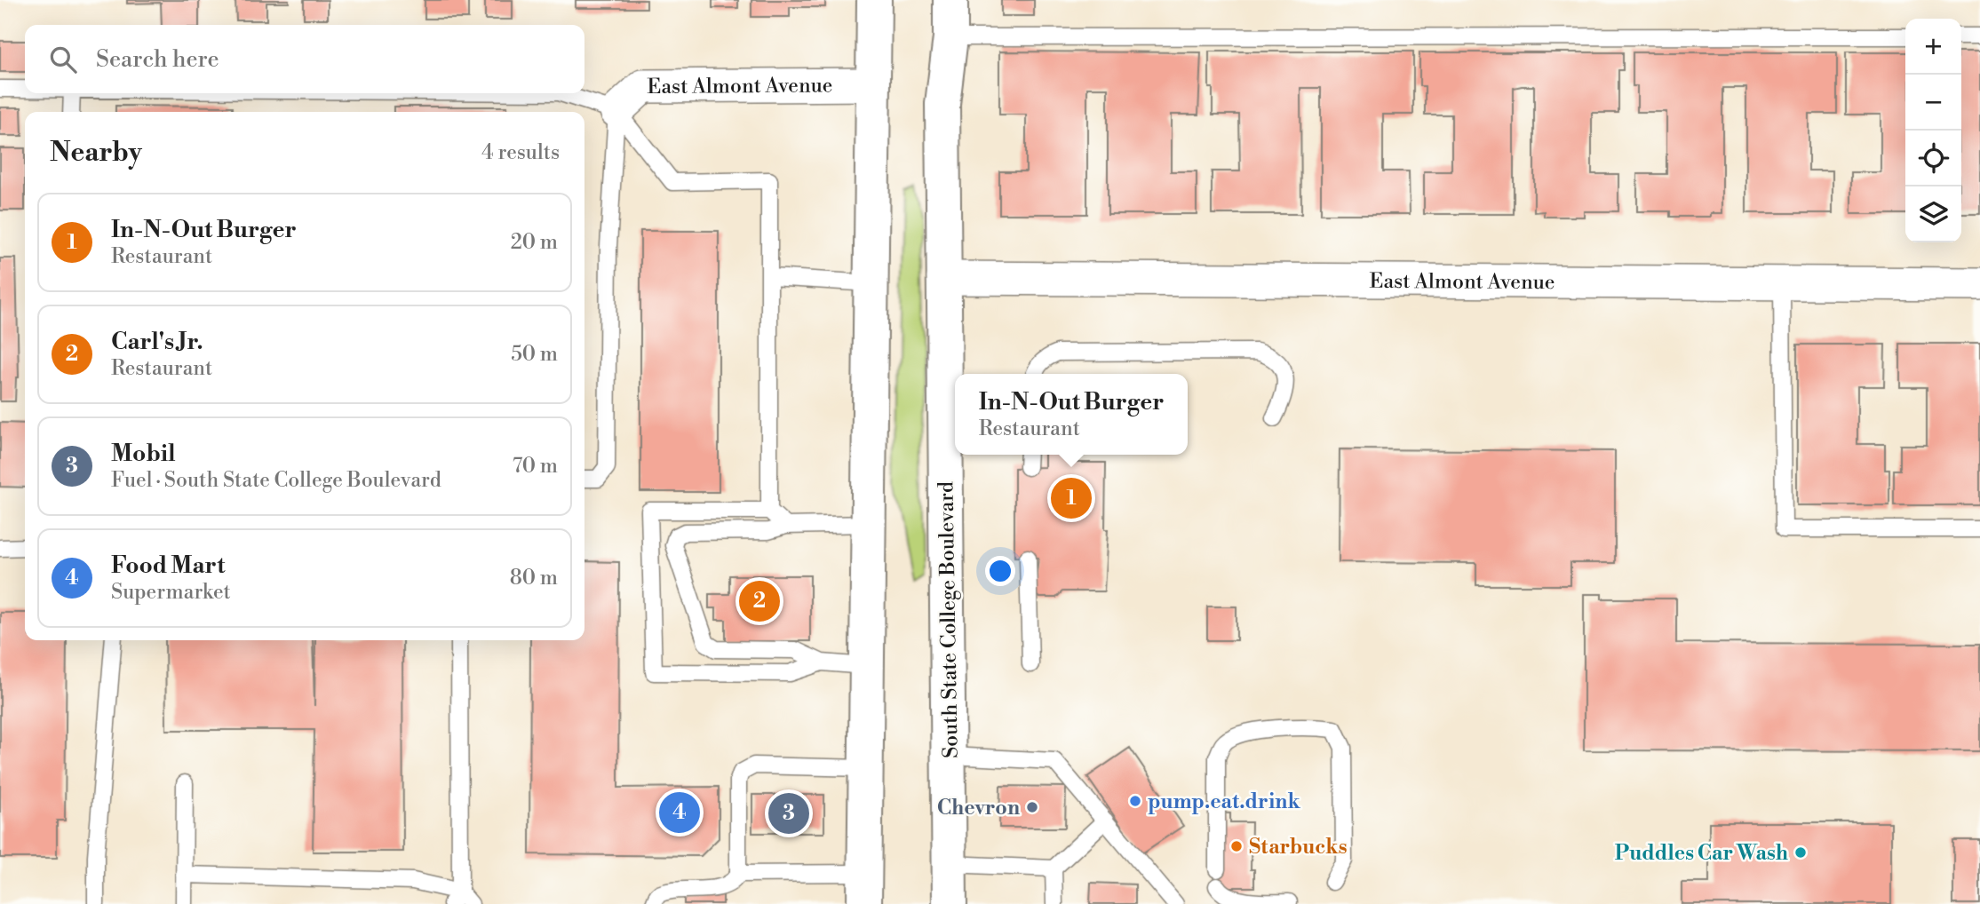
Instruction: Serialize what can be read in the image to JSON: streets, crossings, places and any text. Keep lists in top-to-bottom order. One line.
{"streets":{"main road":["South State College Boulevard"],"street":["East Almont Avenue"]},"crossings":[["East Almont Avenue","South State College Boulevard"]],"places":["pump.eat.drink","Chevron","Starbucks","Puddles Car Wash"],"page":{"map_buttons":["+","−"],"search":"Search here","heading":["Nearby","4 results"],"list":[{"mark":"1","name":"In-N-Out Burger","note":"Restaurant","value":"20 m"},{"mark":"2","name":"Carl's Jr.","note":"Restaurant","value":"50 m"},{"mark":"3","name":"Mobil","note":"Fuel · South State College Boulevard","value":"70 m"},{"mark":"4","name":"Food Mart","note":"Supermarket","value":"80 m"}],"popup":["In-N-Out Burger","Restaurant"],"pins":["1","2","4","3"]}}
